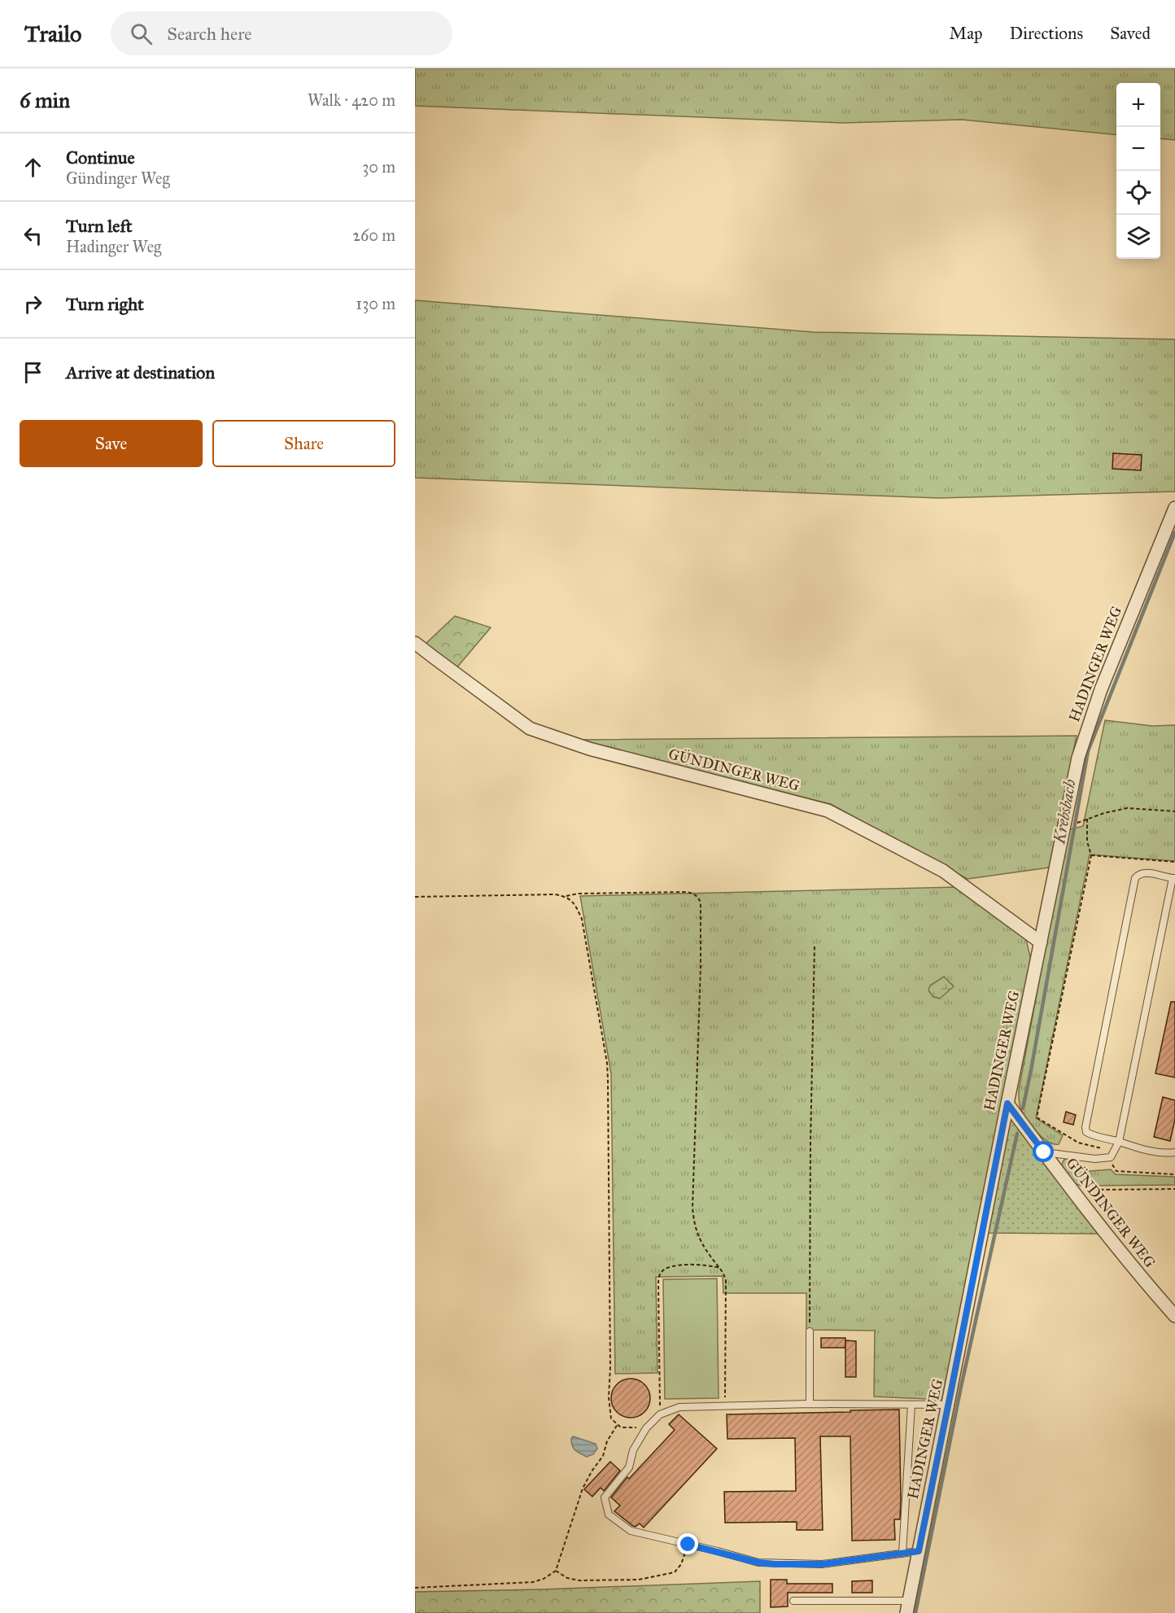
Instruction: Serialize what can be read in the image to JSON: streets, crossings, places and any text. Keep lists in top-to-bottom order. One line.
{"streets":{"street":["HADINGER WEG","GÜNDINGER WEG"]},"crossings":[["HADINGER WEG","GÜNDINGER WEG"]],"water":["Krebsbach"],"page":{"header":"Trailo","search":"Search here","nav":["Map","Directions","Saved"],"heading":["6 min","Walk · 420 m"],"map_buttons":["+","−"],"list":[["Continue","Gündinger Weg","30 m"],["Turn left","Hadinger Weg","260 m"],["Turn right","130 m"],"Arrive at destination"],"buttons":["Save","Share"]}}
